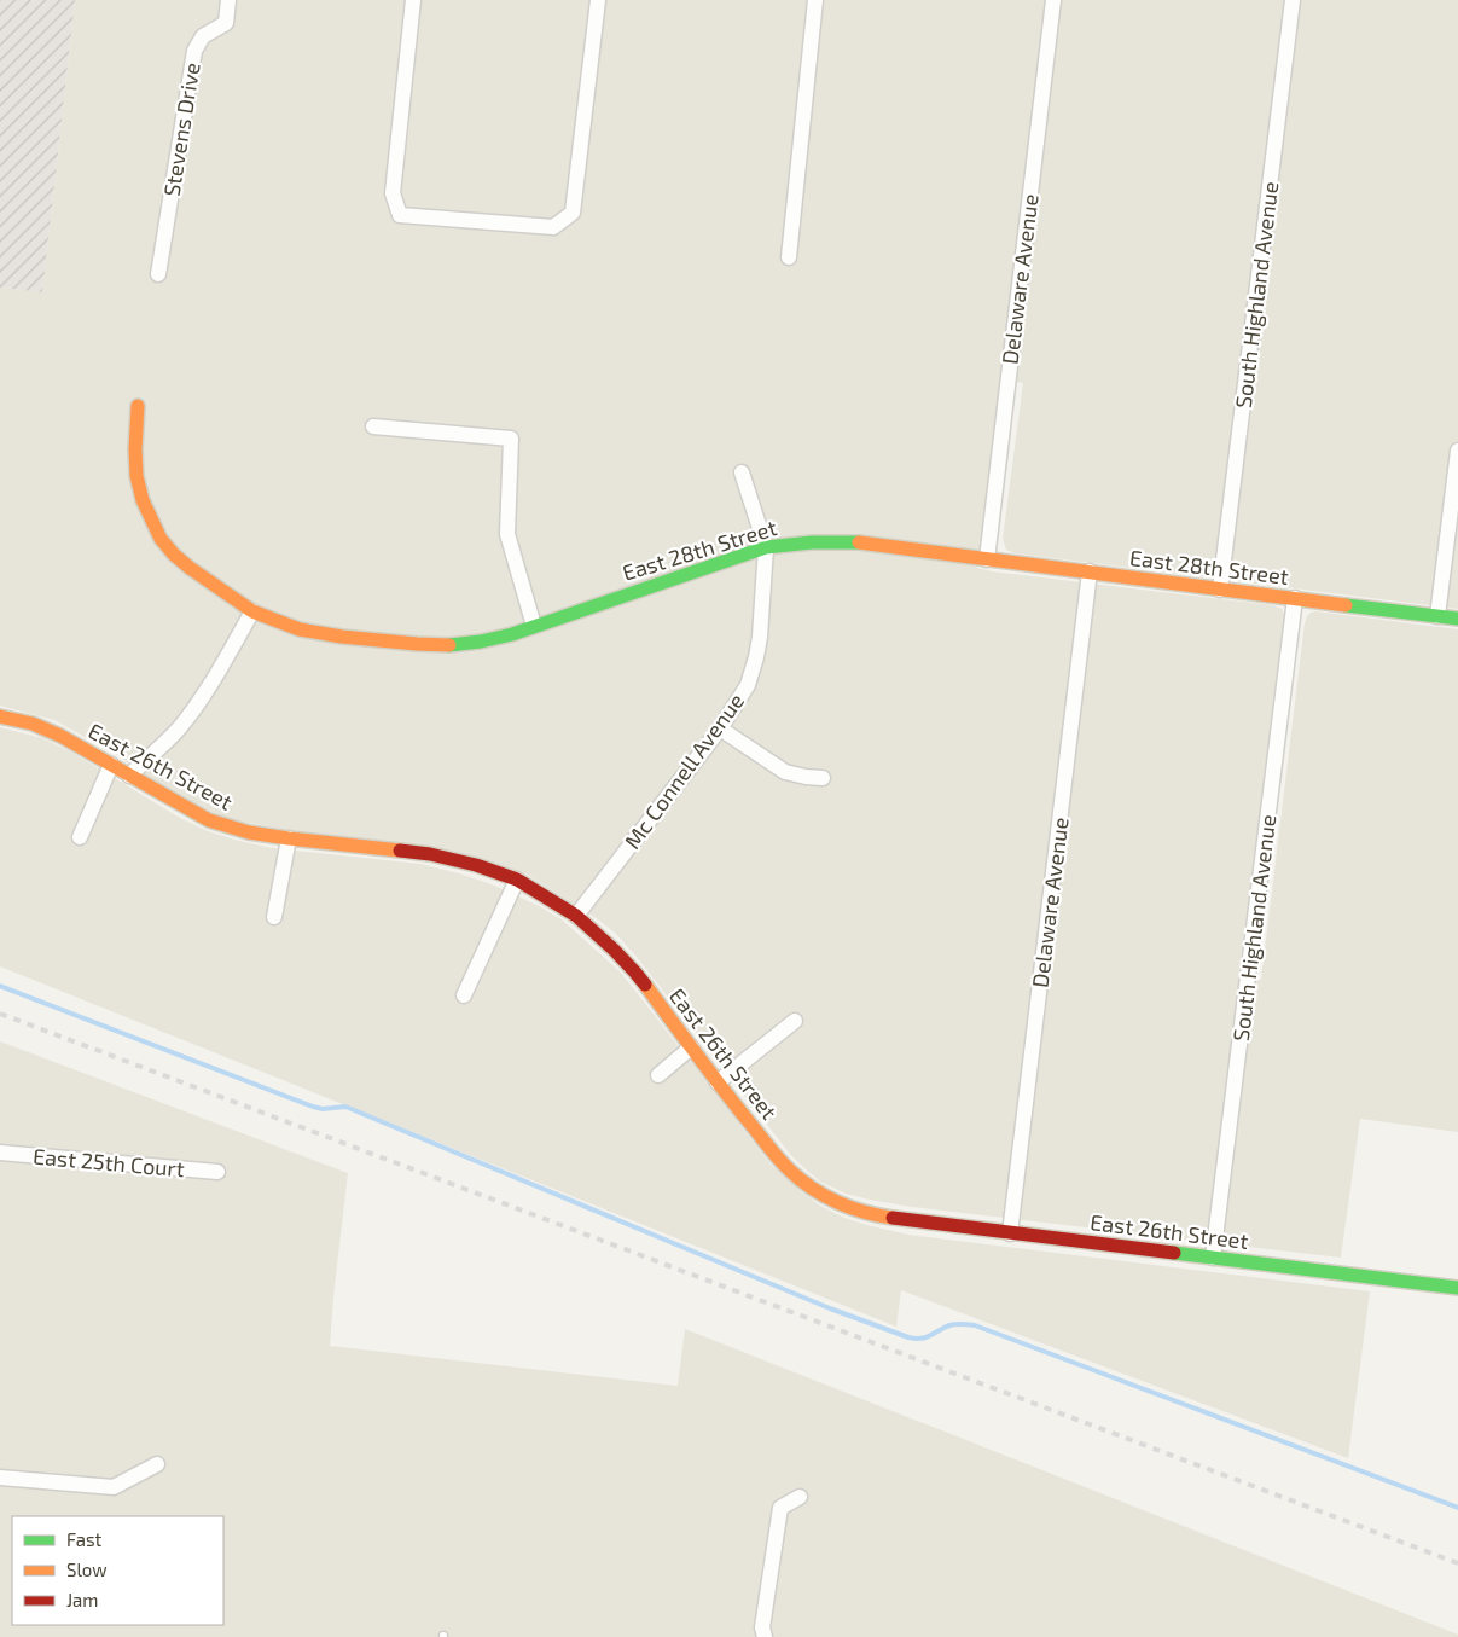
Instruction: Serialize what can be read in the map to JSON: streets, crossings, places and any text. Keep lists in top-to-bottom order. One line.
{"streets":{"street":["Stevens Drive","Delaware Avenue","South Highland Avenue","East 28th Street","East 26th Street","Mc Connell Avenue","East 25th Court"]},"crossings":[["Delaware Avenue","East 28th Street"],["Delaware Avenue","East 26th Street"],["South Highland Avenue","East 28th Street"],["South Highland Avenue","East 26th Street"],["East 28th Street","Mc Connell Avenue"],["East 26th Street","Mc Connell Avenue"]],"legend":["Fast","Slow","Jam"]}
